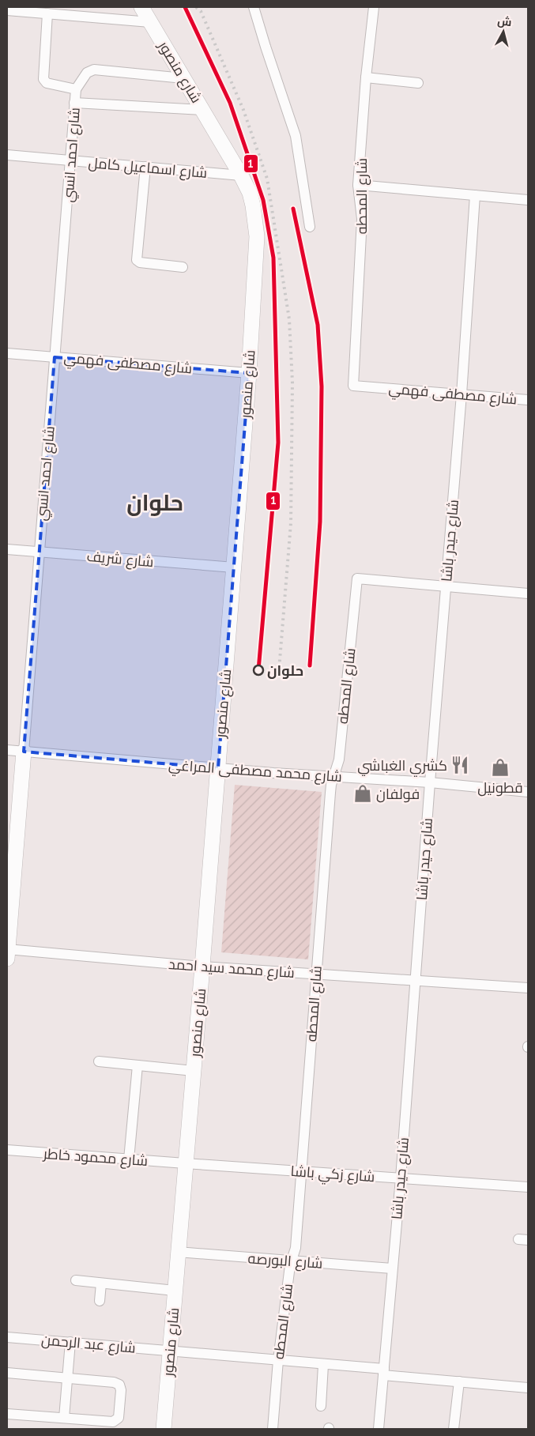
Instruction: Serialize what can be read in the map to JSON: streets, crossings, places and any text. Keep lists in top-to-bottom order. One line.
{"streets":{"street":["شارع منصور","شارع احمد انسي","شارع اسماعيل كامل","شارع المحطه","شارع مصطفى فهمي","شارع حيدر باشا","شارع شريف","شارع محمد مصطفى المراغي","شارع محمد سيد احمد","شارع محمود خاطر","شارع زكي باشا","شارع البورصه","شارع عبد الرحمن"]},"crossings":[["شارع منصور","شارع اسماعيل كامل"],["شارع منصور","شارع مصطفى فهمي"],["شارع منصور","شارع شريف"],["شارع منصور","شارع محمد مصطفى المراغي"],["شارع منصور","شارع محمد سيد احمد"],["شارع منصور","شارع محمود خاطر"],["شارع منصور","شارع زكي باشا"],["شارع منصور","شارع البورصه"],["شارع منصور","شارع عبد الرحمن"],["شارع احمد انسي","شارع اسماعيل كامل"],["شارع احمد انسي","شارع مصطفى فهمي"],["شارع احمد انسي","شارع شريف"],["شارع احمد انسي","شارع محمد مصطفى المراغي"],["شارع احمد انسي","شارع محمد سيد احمد"],["شارع المحطه","شارع مصطفى فهمي"],["شارع المحطه","شارع حيدر باشا"],["شارع المحطه","شارع محمد مصطفى المراغي"],["شارع المحطه","شارع محمد سيد احمد"],["شارع المحطه","شارع زكي باشا"],["شارع المحطه","شارع البورصه"],["شارع المحطه","شارع عبد الرحمن"],["شارع مصطفى فهمي","شارع حيدر باشا"],["شارع حيدر باشا","شارع محمد مصطفى المراغي"],["شارع حيدر باشا","شارع محمد سيد احمد"],["شارع حيدر باشا","شارع زكي باشا"],["شارع حيدر باشا","شارع البورصه"],["شارع حيدر باشا","شارع عبد الرحمن"],["شارع محمود خاطر","شارع زكي باشا"]],"districts":["حلوان"],"places":{"other":["حلوان"],"restaurant":["كشري الغباشي"],"shop":["قطونيل","فولفان"]},"lines":["transit line 1"],"north":"top"}
